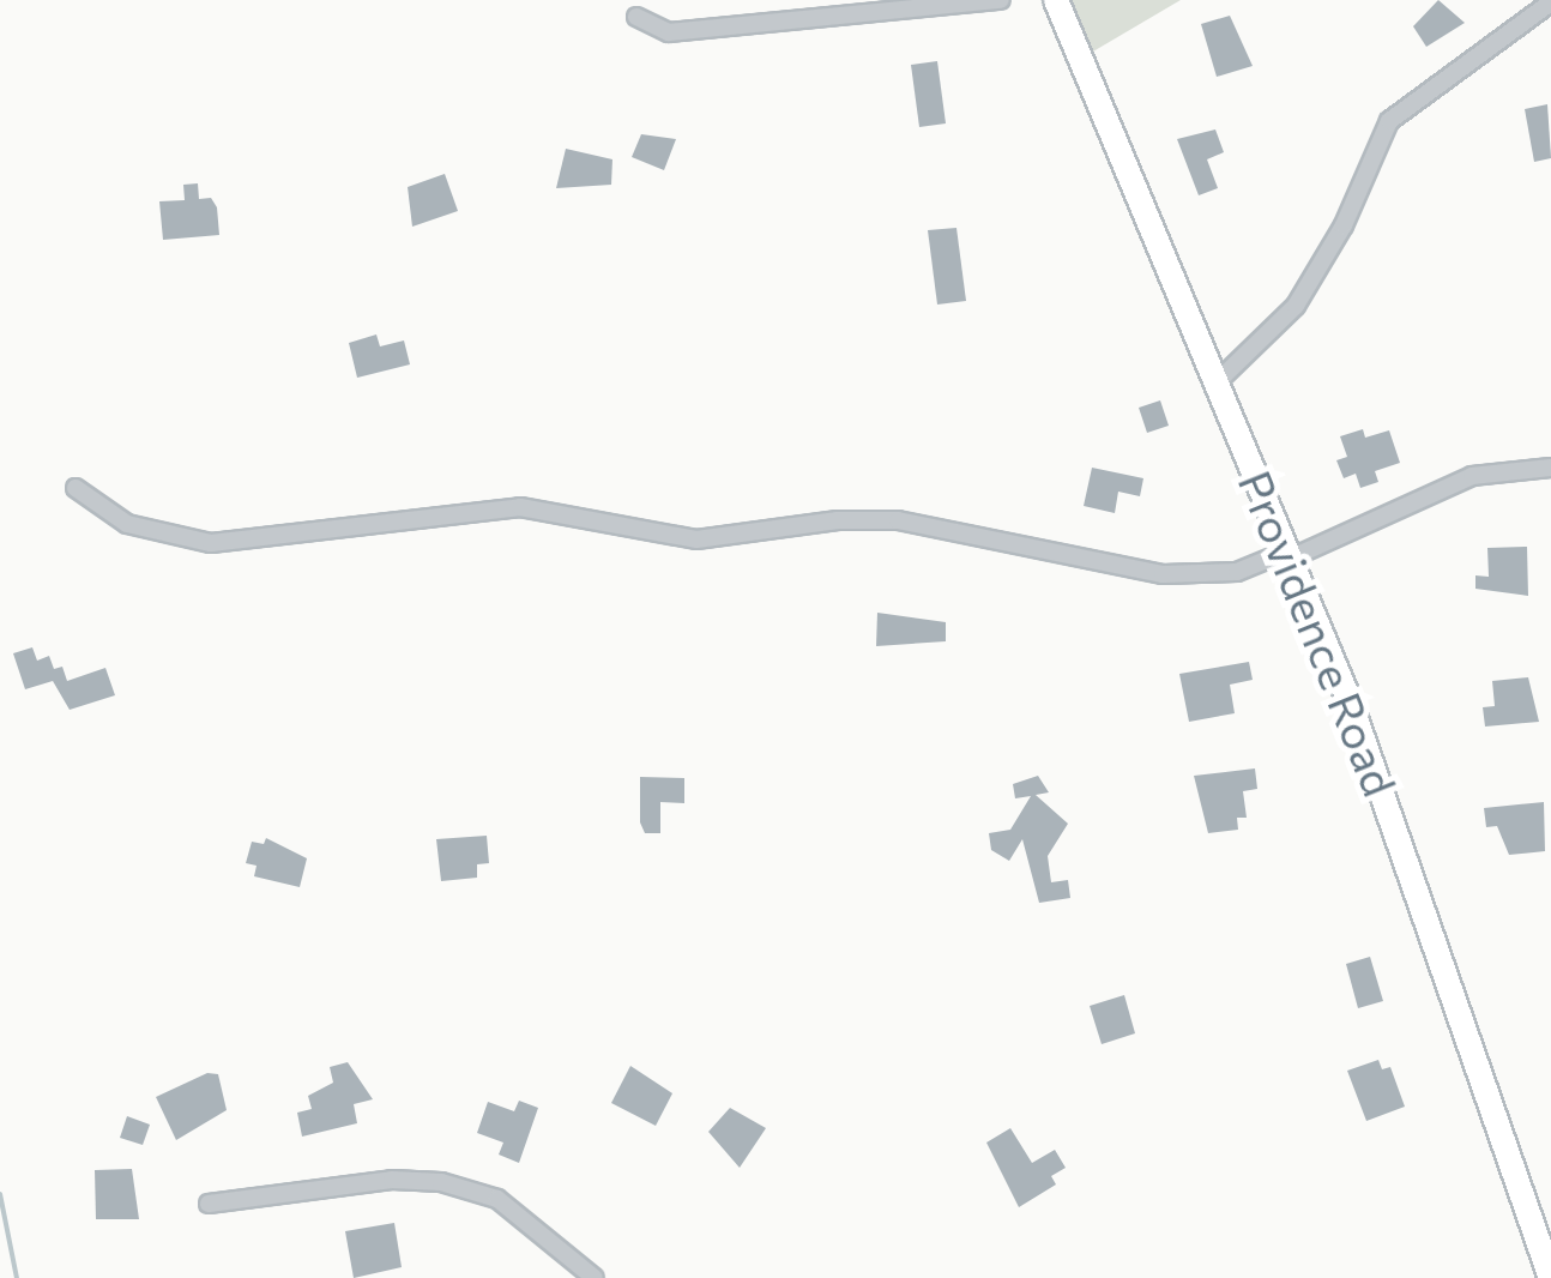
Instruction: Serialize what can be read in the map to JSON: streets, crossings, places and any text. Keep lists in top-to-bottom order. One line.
{"streets":{"street":["Providence Road"]}}
